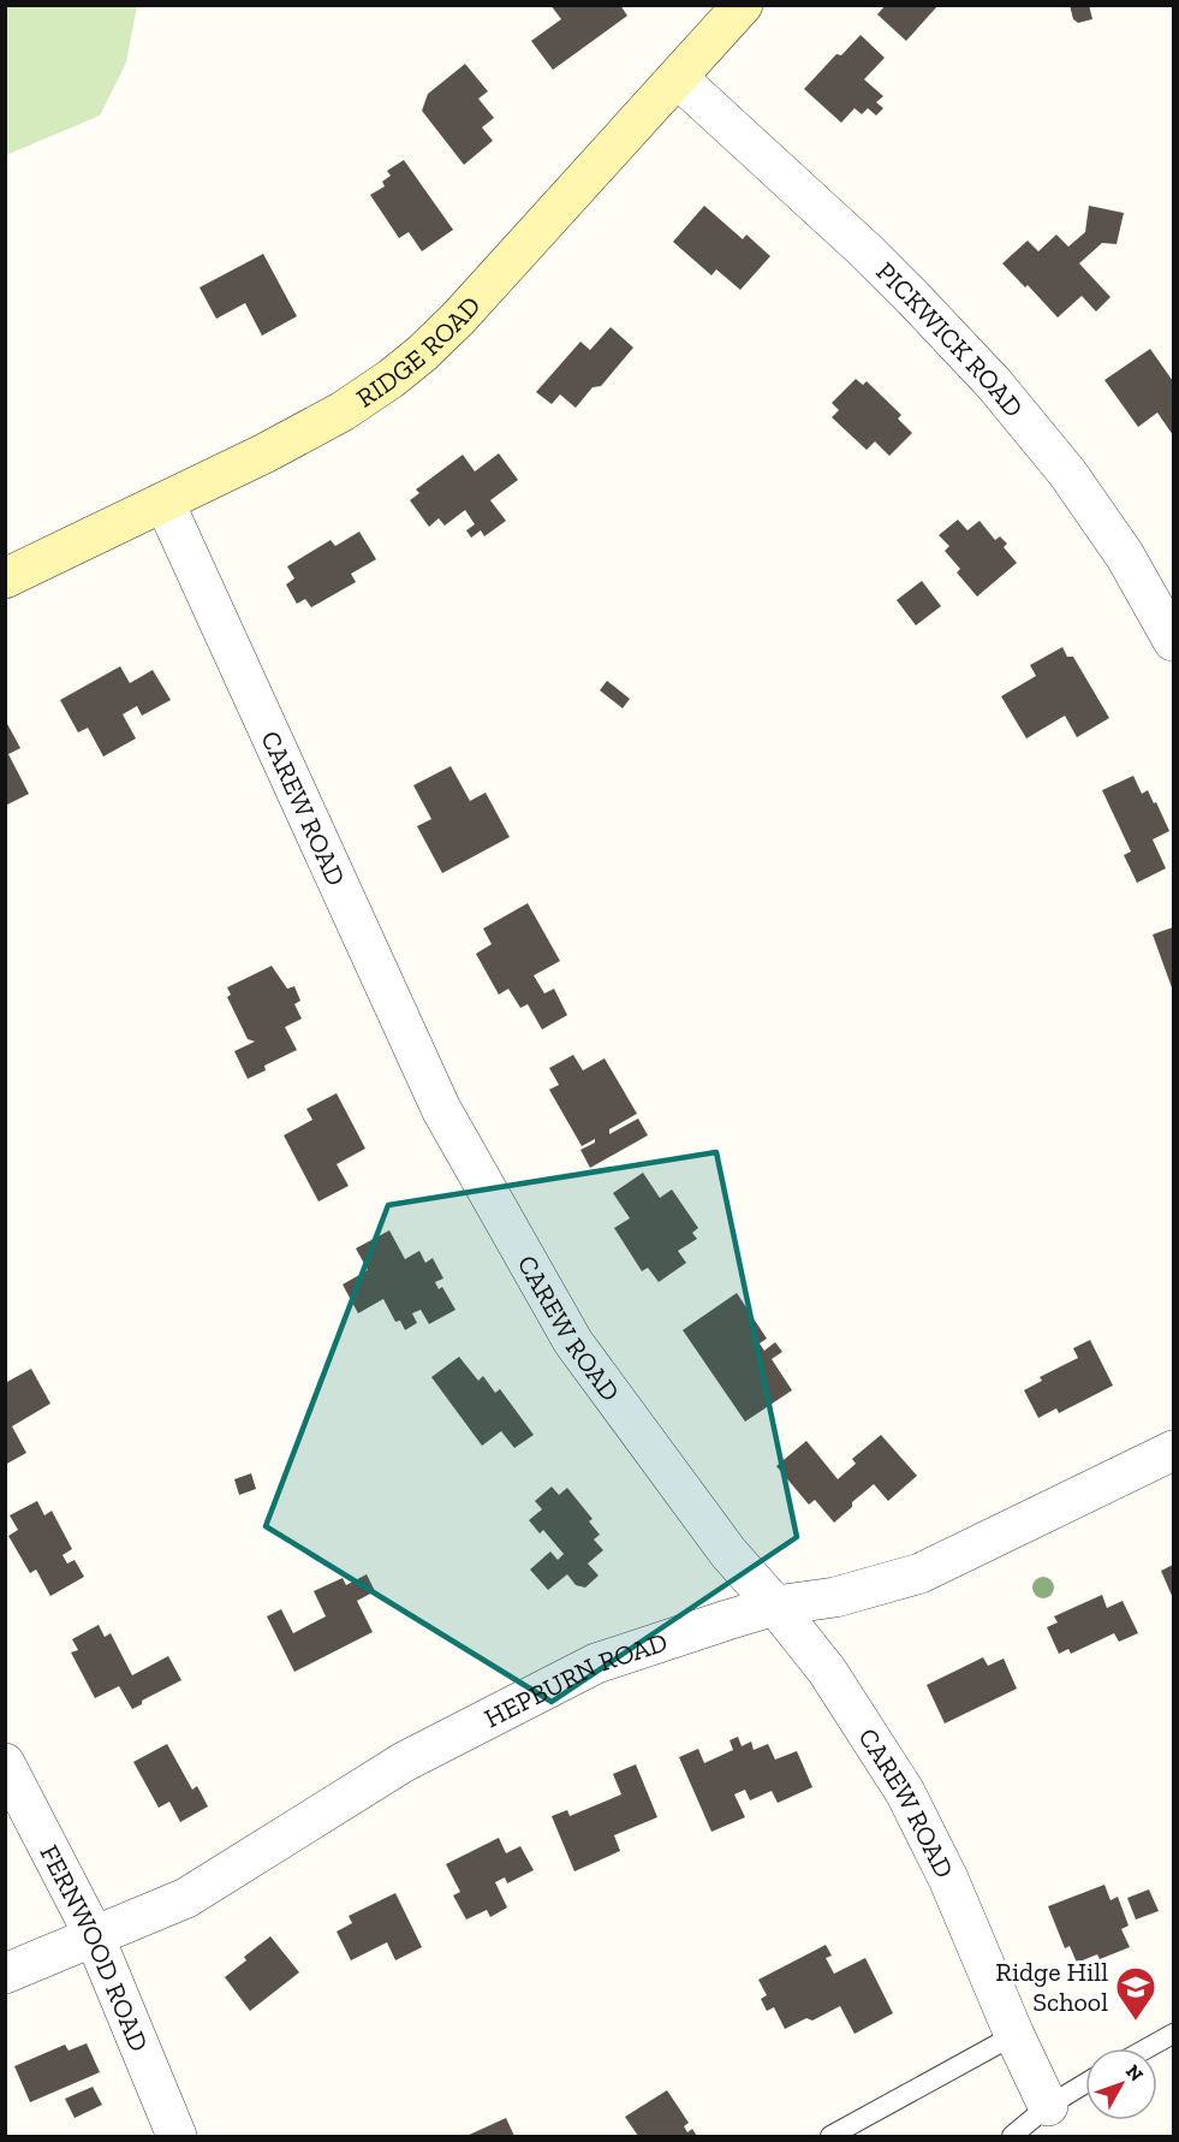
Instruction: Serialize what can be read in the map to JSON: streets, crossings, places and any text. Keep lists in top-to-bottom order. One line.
{"streets":{"main road":["RIDGE ROAD"],"street":["PICKWICK ROAD","CAREW ROAD","HEPBURN ROAD","FERNWOOD ROAD"]},"crossings":[["PICKWICK ROAD","RIDGE ROAD"],["RIDGE ROAD","CAREW ROAD"],["CAREW ROAD","HEPBURN ROAD"],["HEPBURN ROAD","FERNWOOD ROAD"]],"places":{"school or university":["Ridge Hill School"]},"north":"top right"}
